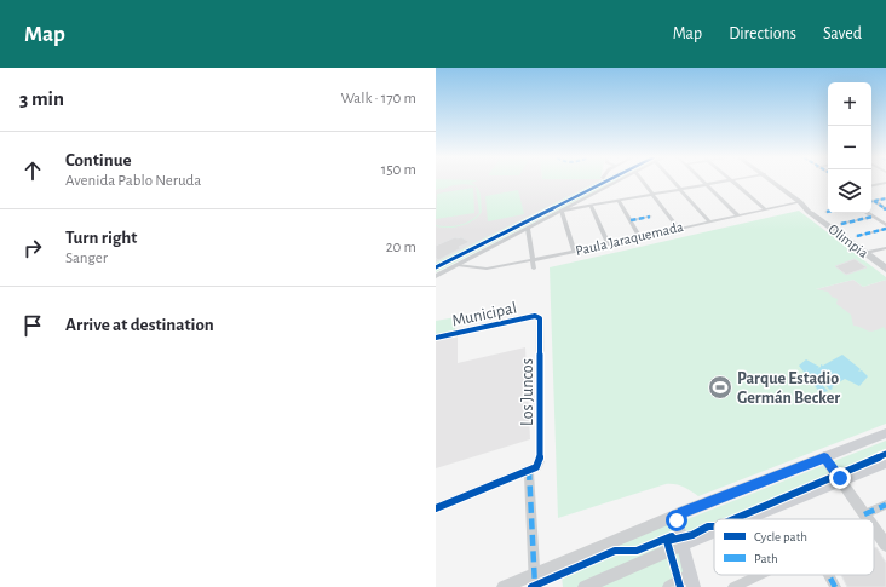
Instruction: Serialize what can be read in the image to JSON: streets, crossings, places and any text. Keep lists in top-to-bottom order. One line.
{"streets":{"street":["Paula Jaraquemada","Olimpia","Municipal","Los Juncos"]},"crossings":[["Paula Jaraquemada","Olimpia"],["Municipal","Los Juncos"]],"places":{"sports":["Parque Estadio Germán Becker"]},"legend":["Cycle path","Path"],"page":{"header":"Map","nav":["Map","Directions","Saved"],"heading":["3 min","Walk · 170 m"],"map_buttons":["+","−"],"list":[["Continue","Avenida Pablo Neruda","150 m"],["Turn right","Sanger","20 m"],"Arrive at destination"]}}
